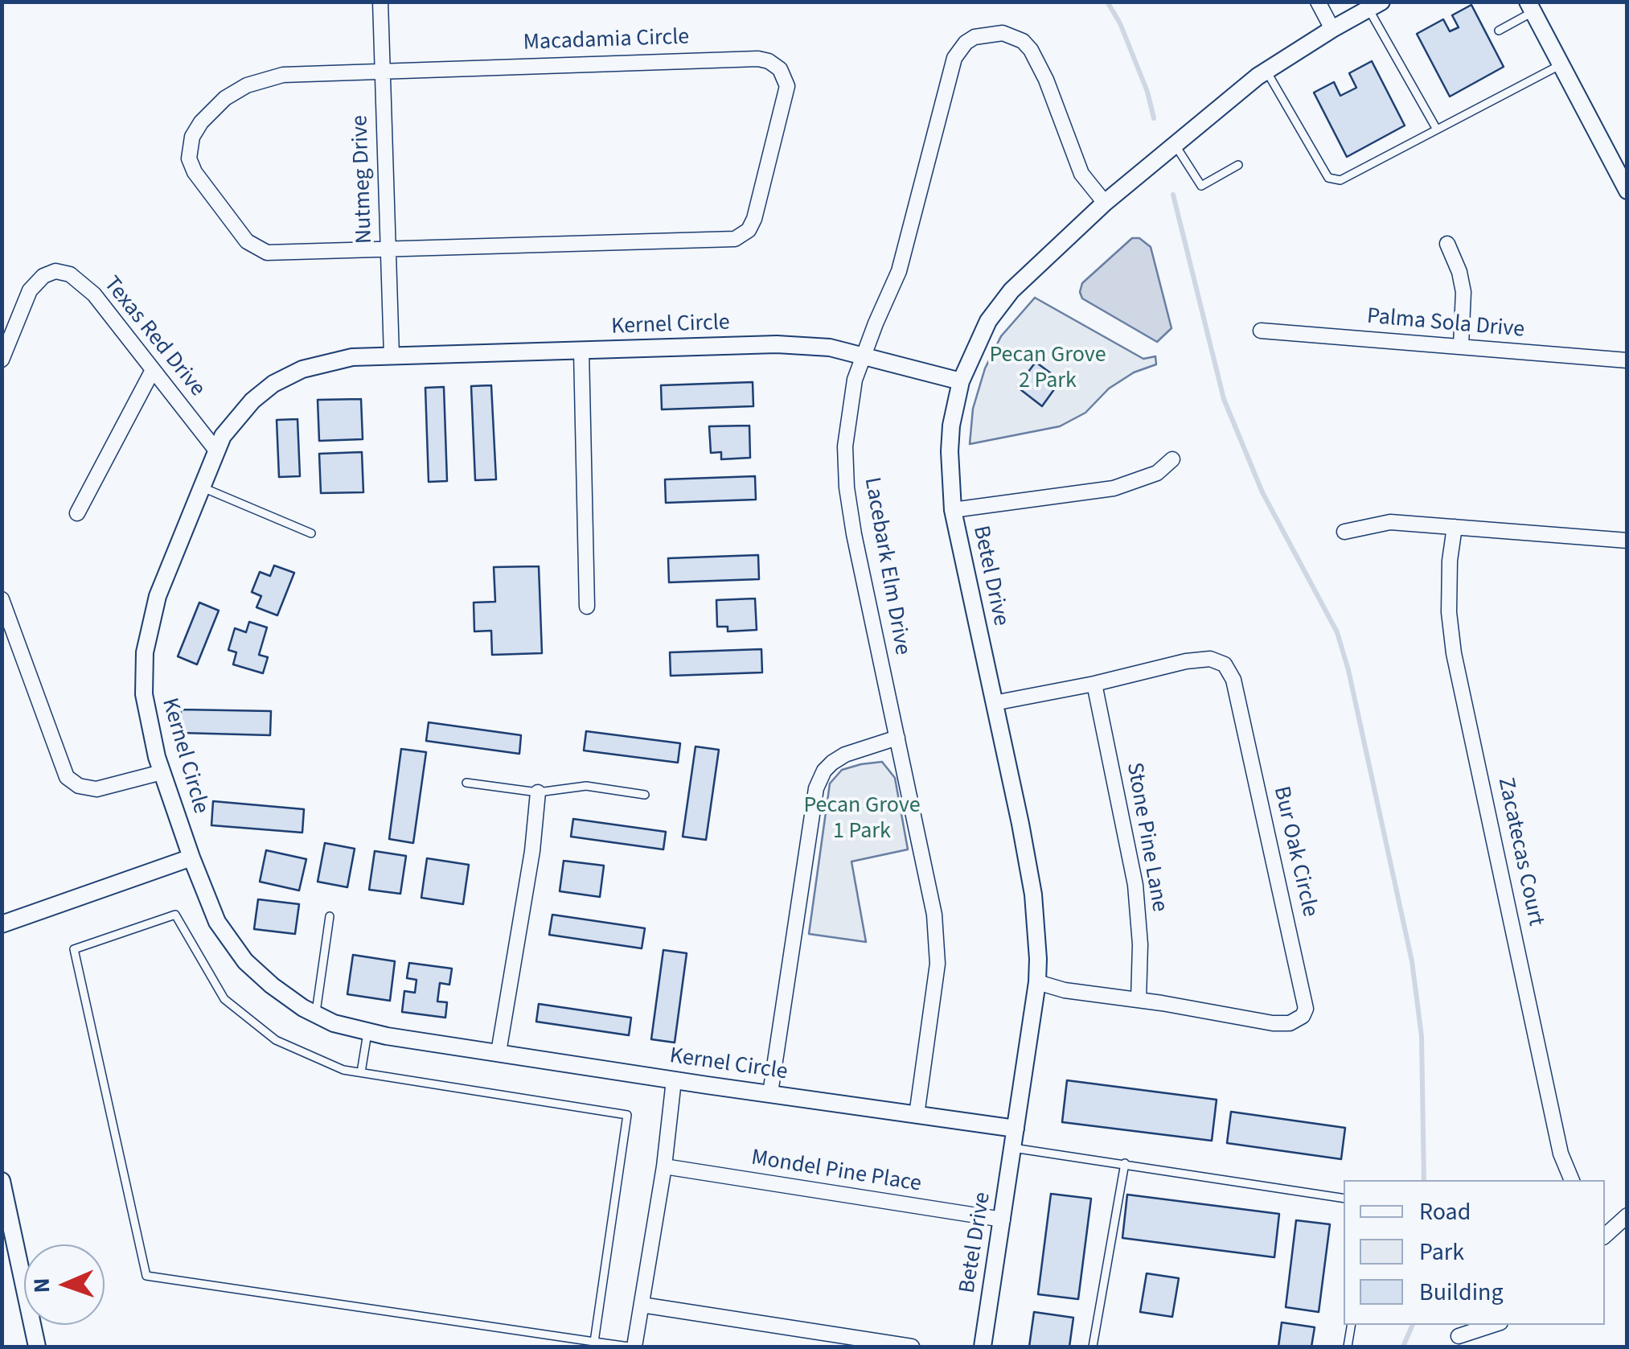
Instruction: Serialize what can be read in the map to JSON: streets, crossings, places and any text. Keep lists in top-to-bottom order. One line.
{"streets":{"street":["Macadamia Circle","Nutmeg Drive","Palma Sola Drive","Kernel Circle","Texas Red Drive","Lacebark Elm Drive","Betel Drive","Stone Pine Lane","Bur Oak Circle","Zacatecas Court","Mondel Pine Place"]},"crossings":[["Macadamia Circle","Nutmeg Drive"],["Nutmeg Drive","Kernel Circle"],["Kernel Circle","Texas Red Drive"],["Kernel Circle","Lacebark Elm Drive"],["Kernel Circle","Betel Drive"],["Lacebark Elm Drive","Betel Drive"],["Betel Drive","Bur Oak Circle"],["Betel Drive","Mondel Pine Place"],["Stone Pine Lane","Bur Oak Circle"]],"parks":["Pecan Grove 2 Park","Pecan Grove 1 Park"],"legend":["Road","Park","Building"],"north":"left"}
